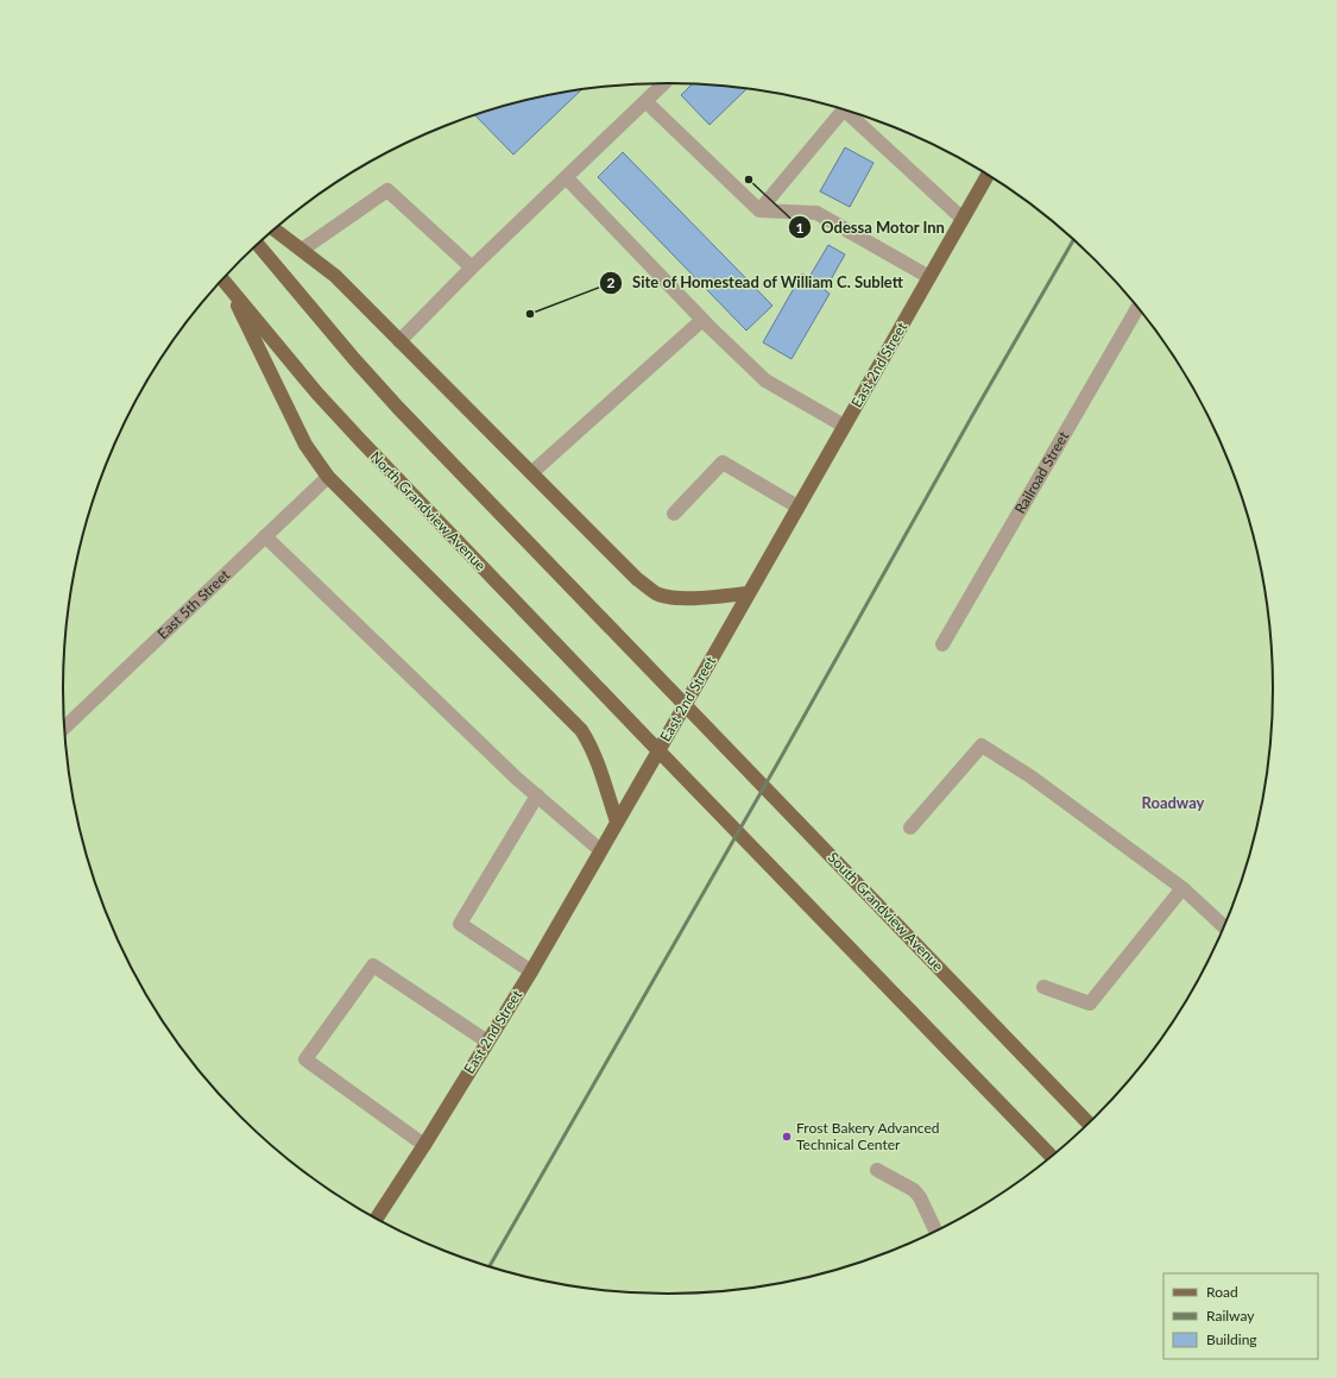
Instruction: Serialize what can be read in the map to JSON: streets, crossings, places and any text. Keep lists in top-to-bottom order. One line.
{"streets":{"main road":["East 2nd Street","North Grandview Avenue","South Grandview Avenue"],"street":["Railroad Street","East 5th Street"]},"districts":["Roadway"],"places":["Odessa Motor Inn","Site of Homestead of William C. Sublett","Frost Bakery Advanced Technical Center"],"legend":["Road","Railway","Building"]}
